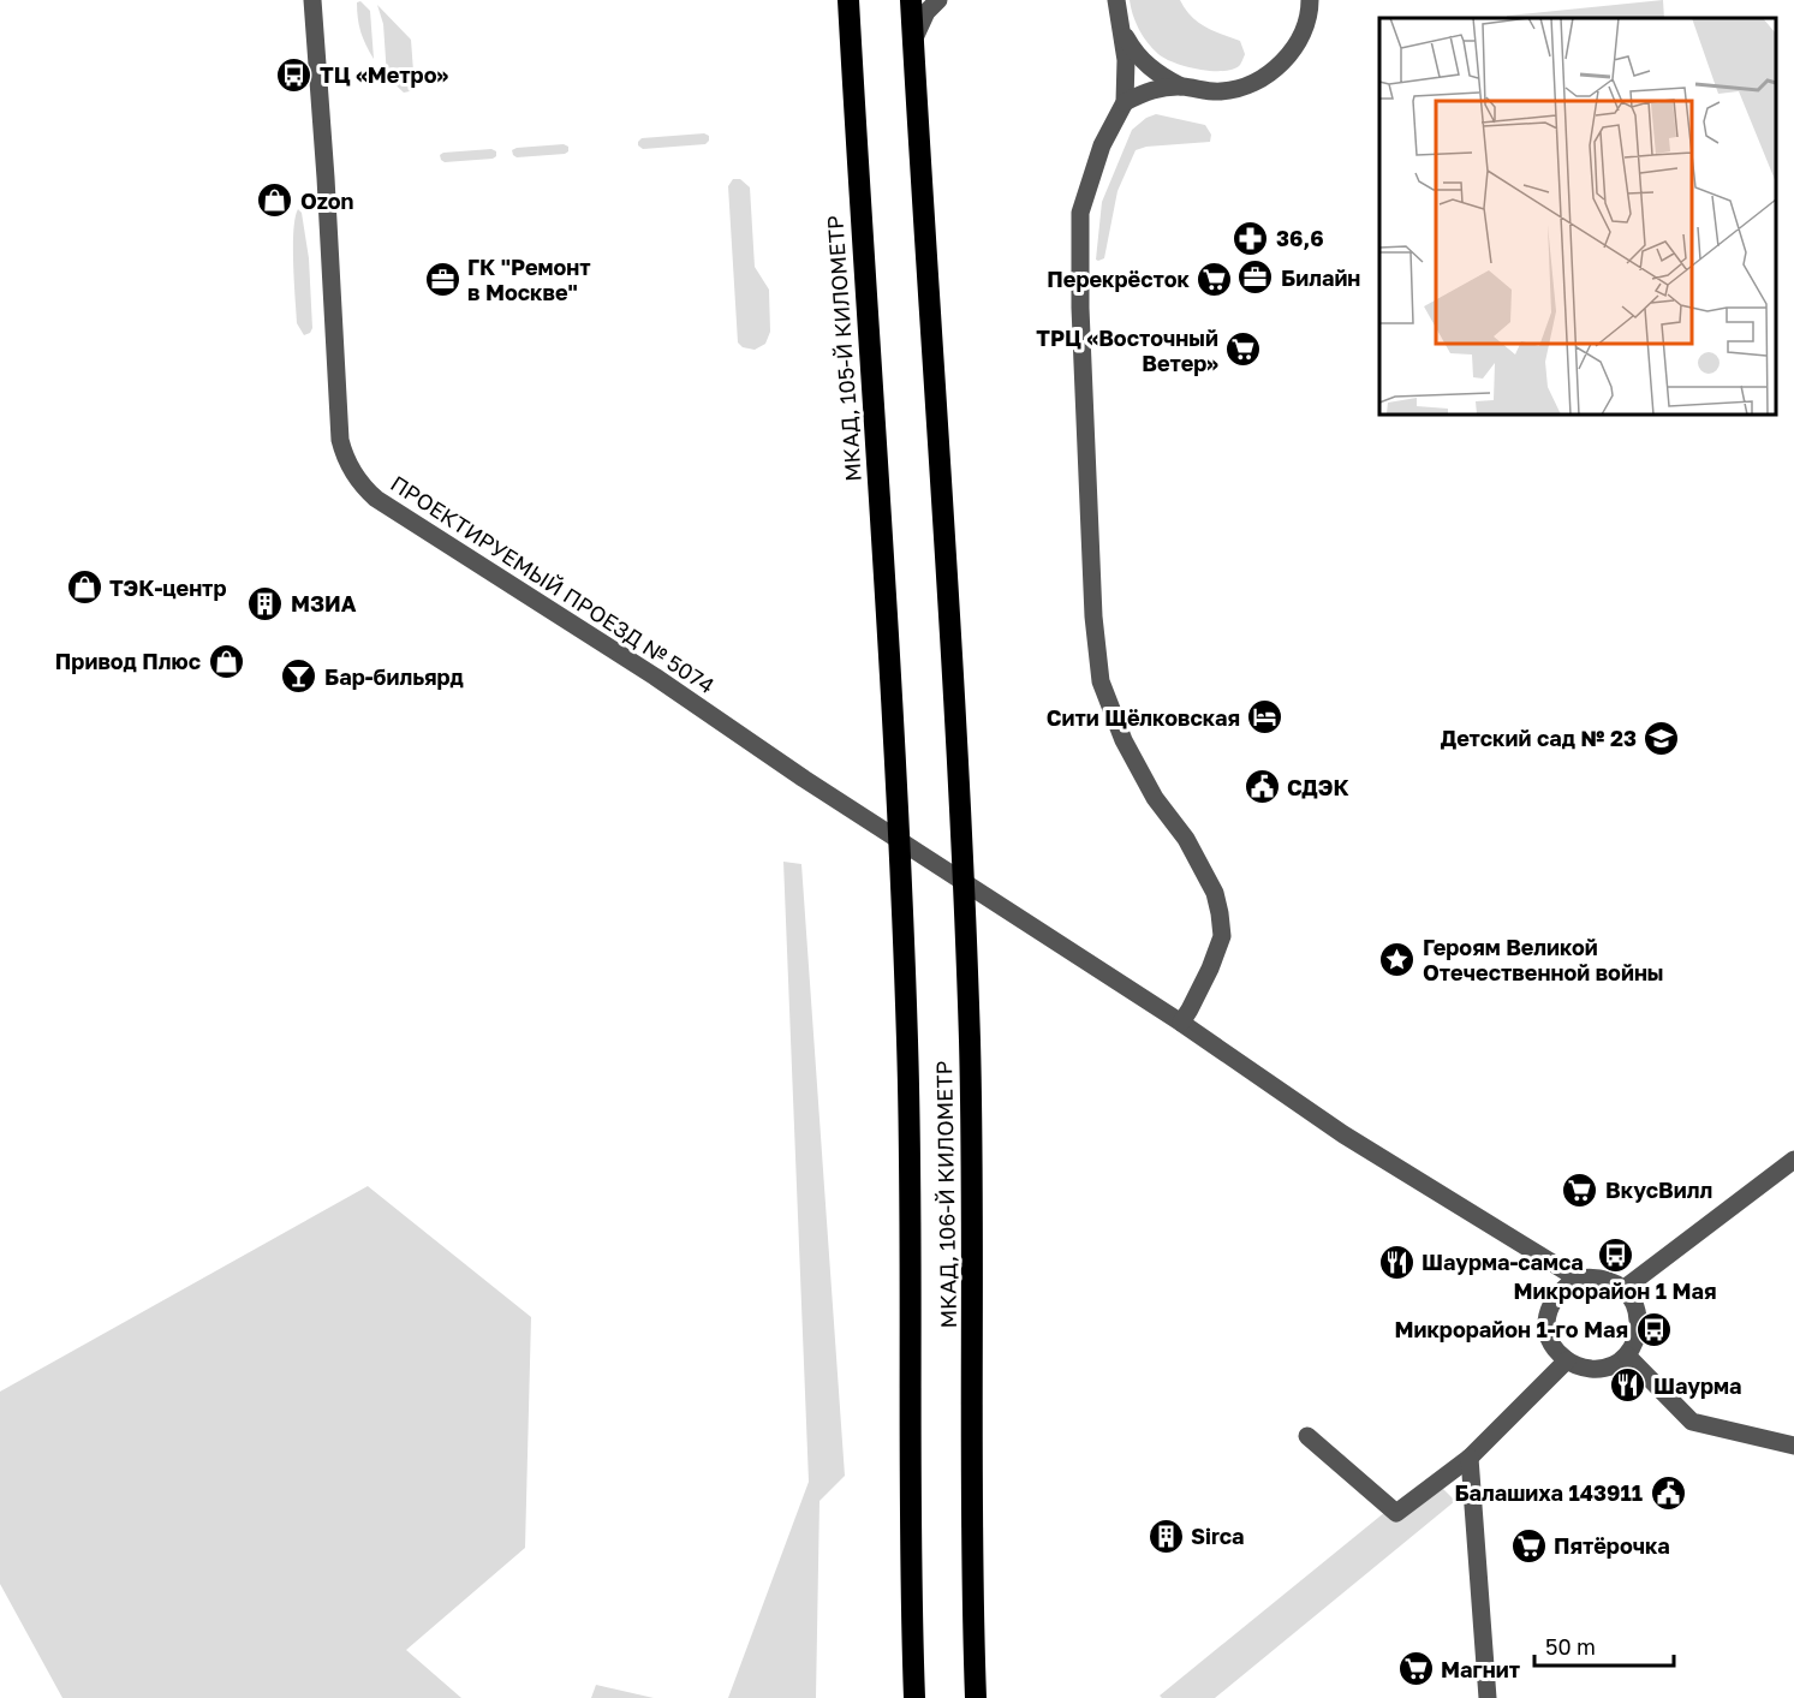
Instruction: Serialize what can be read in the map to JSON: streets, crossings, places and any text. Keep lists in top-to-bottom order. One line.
{"streets":{"highway":["МКАД, 105-Й КИЛОМЕТР","МКАД, 106-Й КИЛОМЕТР"],"street":["ПРОЕКТИРУЕМЫЙ ПРОЕЗД № 5074"]},"crossings":[["МКАД, 105-Й КИЛОМЕТР","МКАД, 106-Й КИЛОМЕТР"]],"places":{"bus stop":["ТЦ «Метро»","Микрорайон 1 Мая","Микрорайон 1-го Мая"],"shop":["Ozon","ТЭК-центр","Привод Плюс"],"pharmacy":["36,6"],"office":["Билайн","ГК \"Ремонт в Москве\""],"supermarket":["Перекрёсток","ТРЦ «Восточный Ветер»","ВкусВилл","Пятёрочка","Магнит"],"building":["МЗИА","Sirca"],"bar":["Бар-бильярд"],"hotel":["Сити Щёлковская"],"school or university":["Детский сад № 23"],"public building":["СДЭК","Балашиха 143911"],"place":["Героям Великой Отечественной войны"],"restaurant":["Шаурма-самса","Шаурма"]},"scale_bar":"50 m"}
